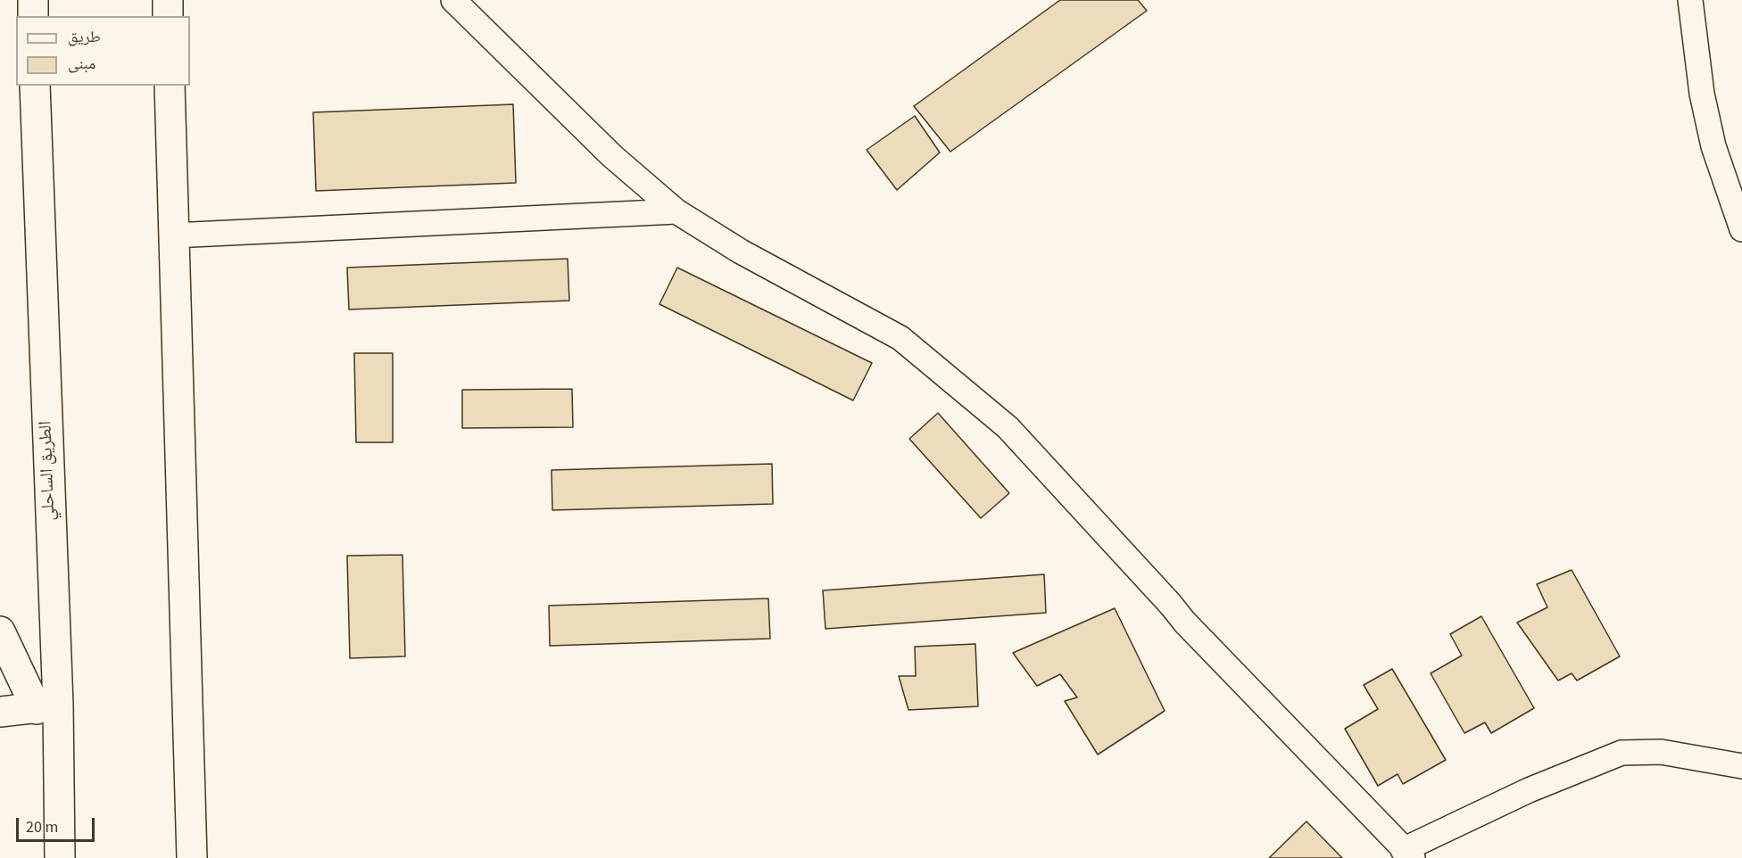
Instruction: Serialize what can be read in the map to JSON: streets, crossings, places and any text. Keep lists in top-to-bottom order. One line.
{"streets":{"main road":["الطريق الساحلي"]},"legend":["طريق","مبنى"],"scale_bar":"20 m"}
